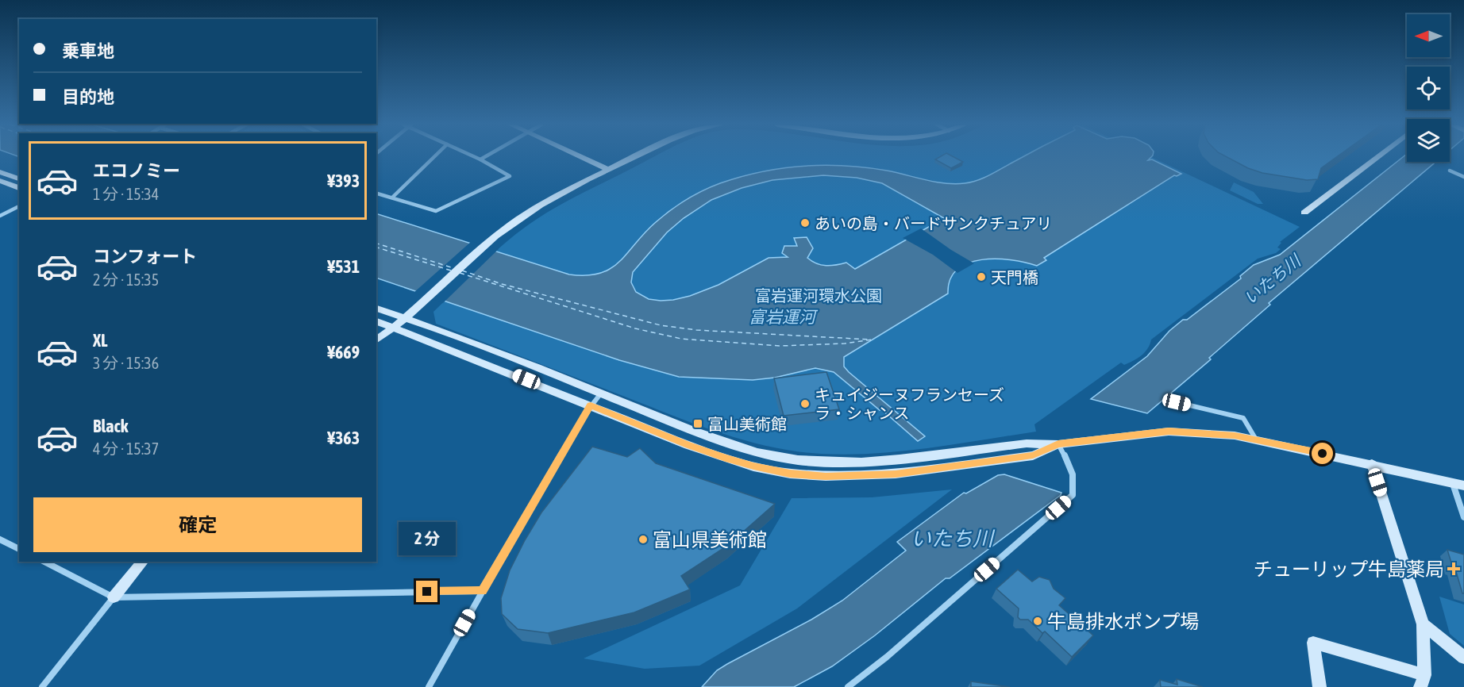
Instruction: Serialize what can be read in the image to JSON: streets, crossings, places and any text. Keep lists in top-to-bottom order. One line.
{"water":["いたち川","富岩運河"],"parks":["富岩運河環水公園"],"places":{"other":["あいの島・バードサンクチュアリ","天門橋","キュイジーヌフランセーズ ラ・シャンス","富山県美術館","牛島排水ポンプ場"],"transit":["富山美術館"],"health":["チューリップ牛島薬局"]},"north":"left","page":{"banner":["乗車地","目的地"],"list":[{"name":"エコノミー","note":"1 分 · 15:34","value":"¥393"},{"name":"コンフォート","note":"2 分 · 15:35","value":"¥531"},{"name":"XL","note":"3 分 · 15:36","value":"¥669"},{"name":"Black","note":"4 分 · 15:37","value":"¥363"}],"buttons":"確定","bubble":"2 分"}}
